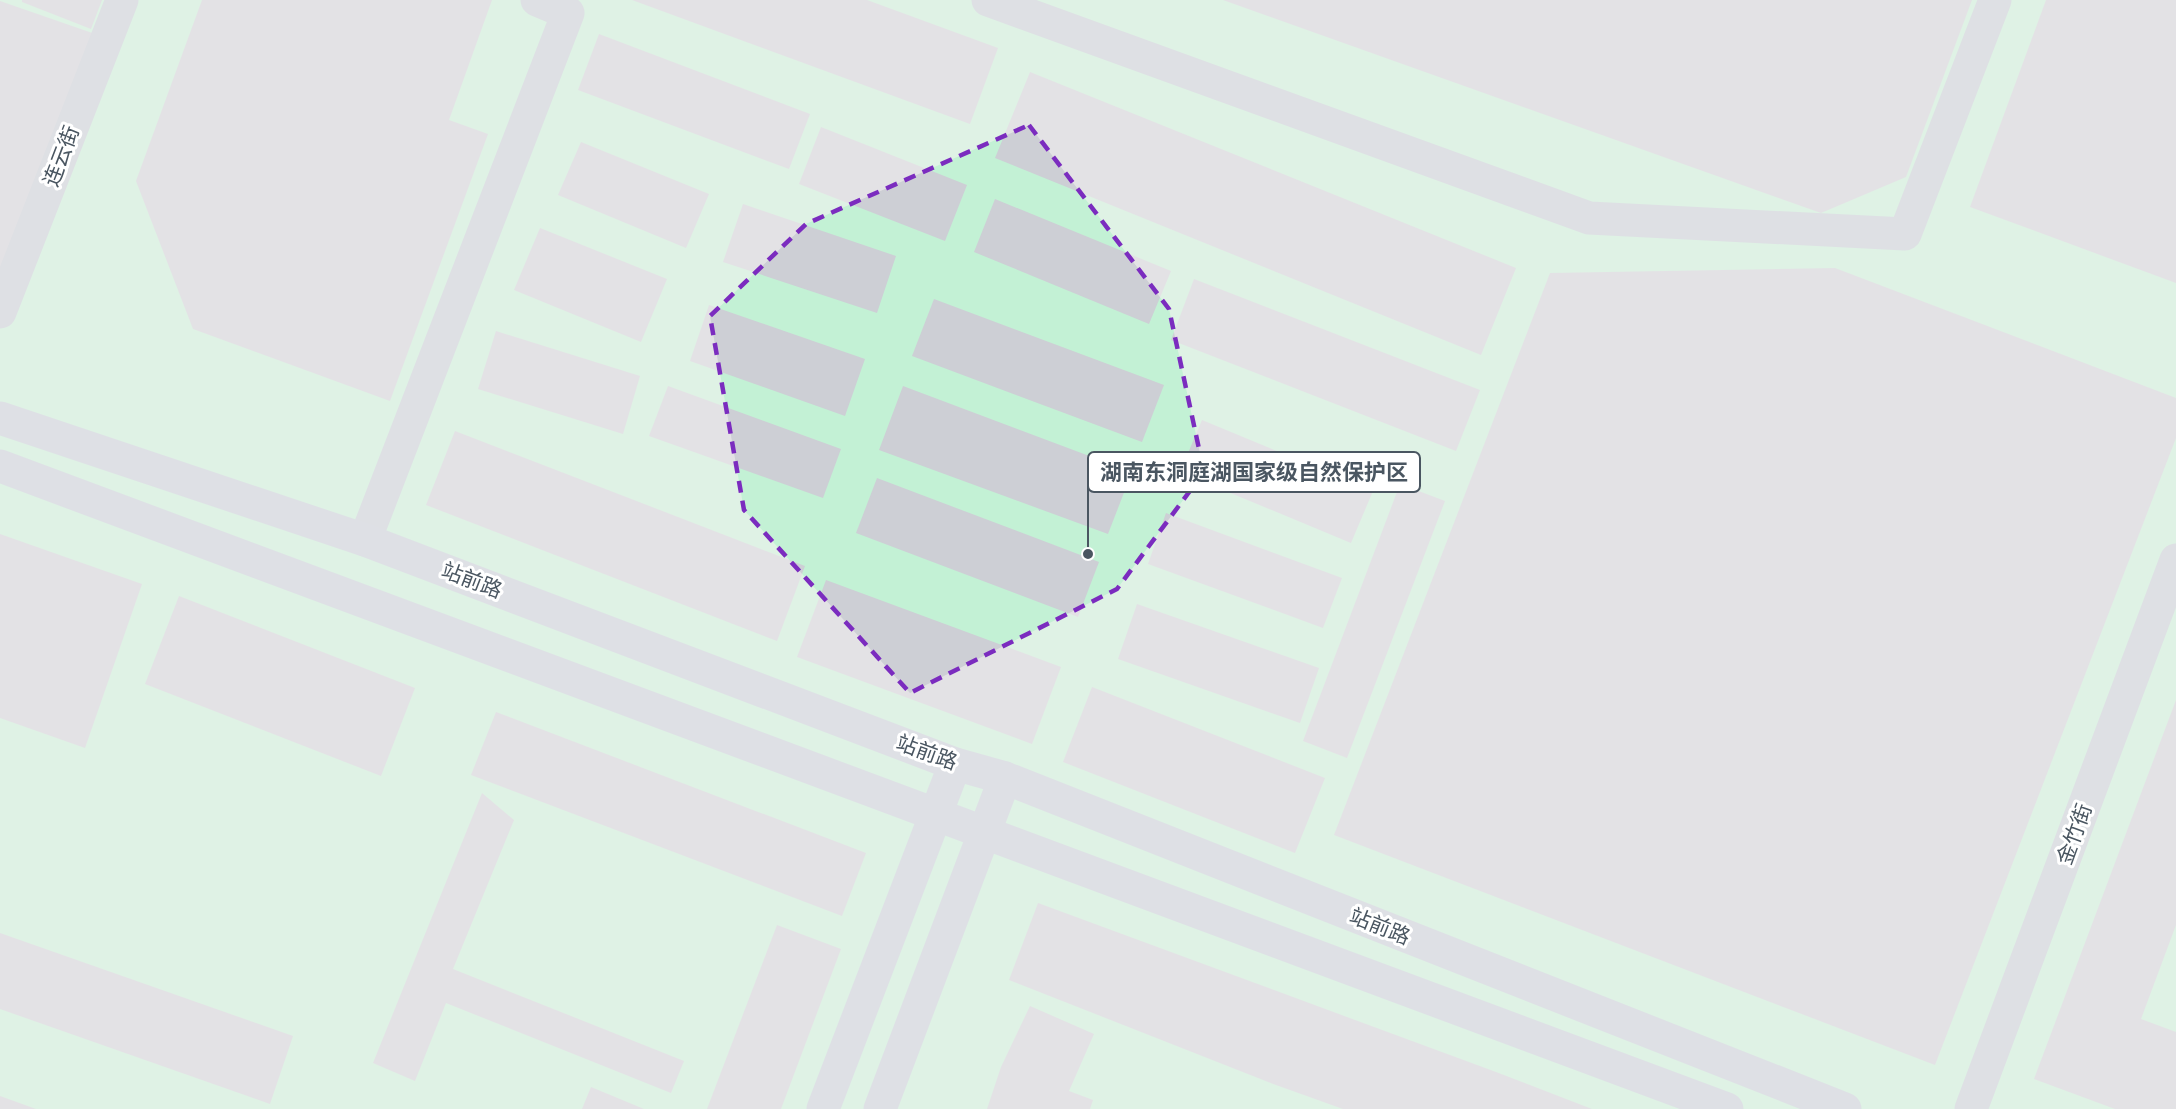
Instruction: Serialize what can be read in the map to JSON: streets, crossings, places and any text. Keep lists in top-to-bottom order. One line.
{"streets":{"main road":["站前路"],"street":["连云街","金竹街"]},"places":["湖南东洞庭湖国家级自然保护区"]}
